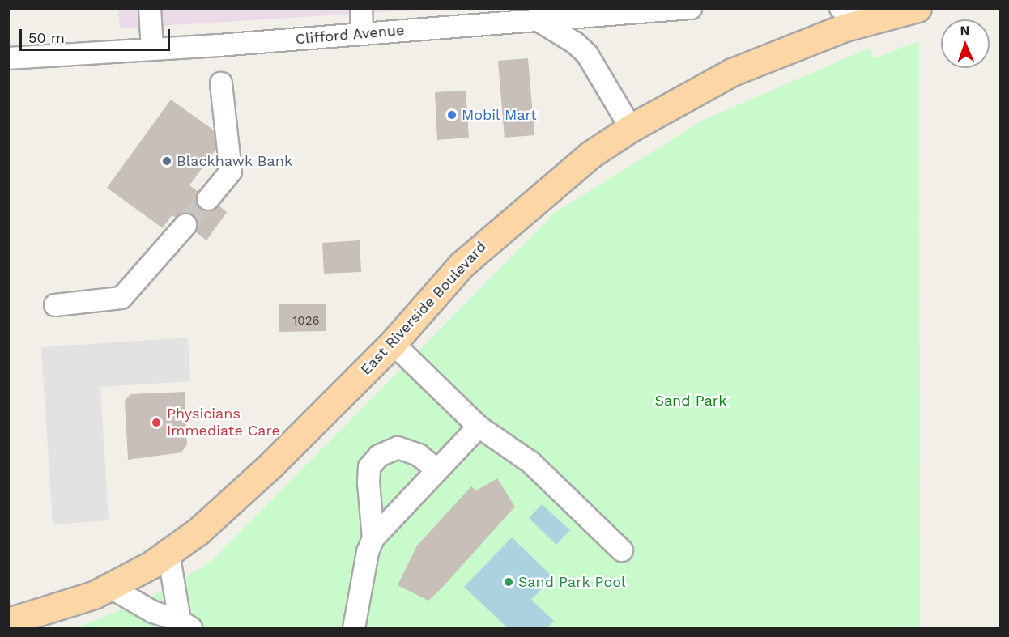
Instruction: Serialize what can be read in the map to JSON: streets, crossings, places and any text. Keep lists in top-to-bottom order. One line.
{"streets":{"main road":["East Riverside Boulevard"],"street":["Clifford Avenue"]},"parks":["Sand Park"],"places":["Mobil Mart","Blackhawk Bank","Physicians Immediate Care","Sand Park Pool"],"house_numbers":["1026"],"scale_bar":"50 m","north":"top"}
